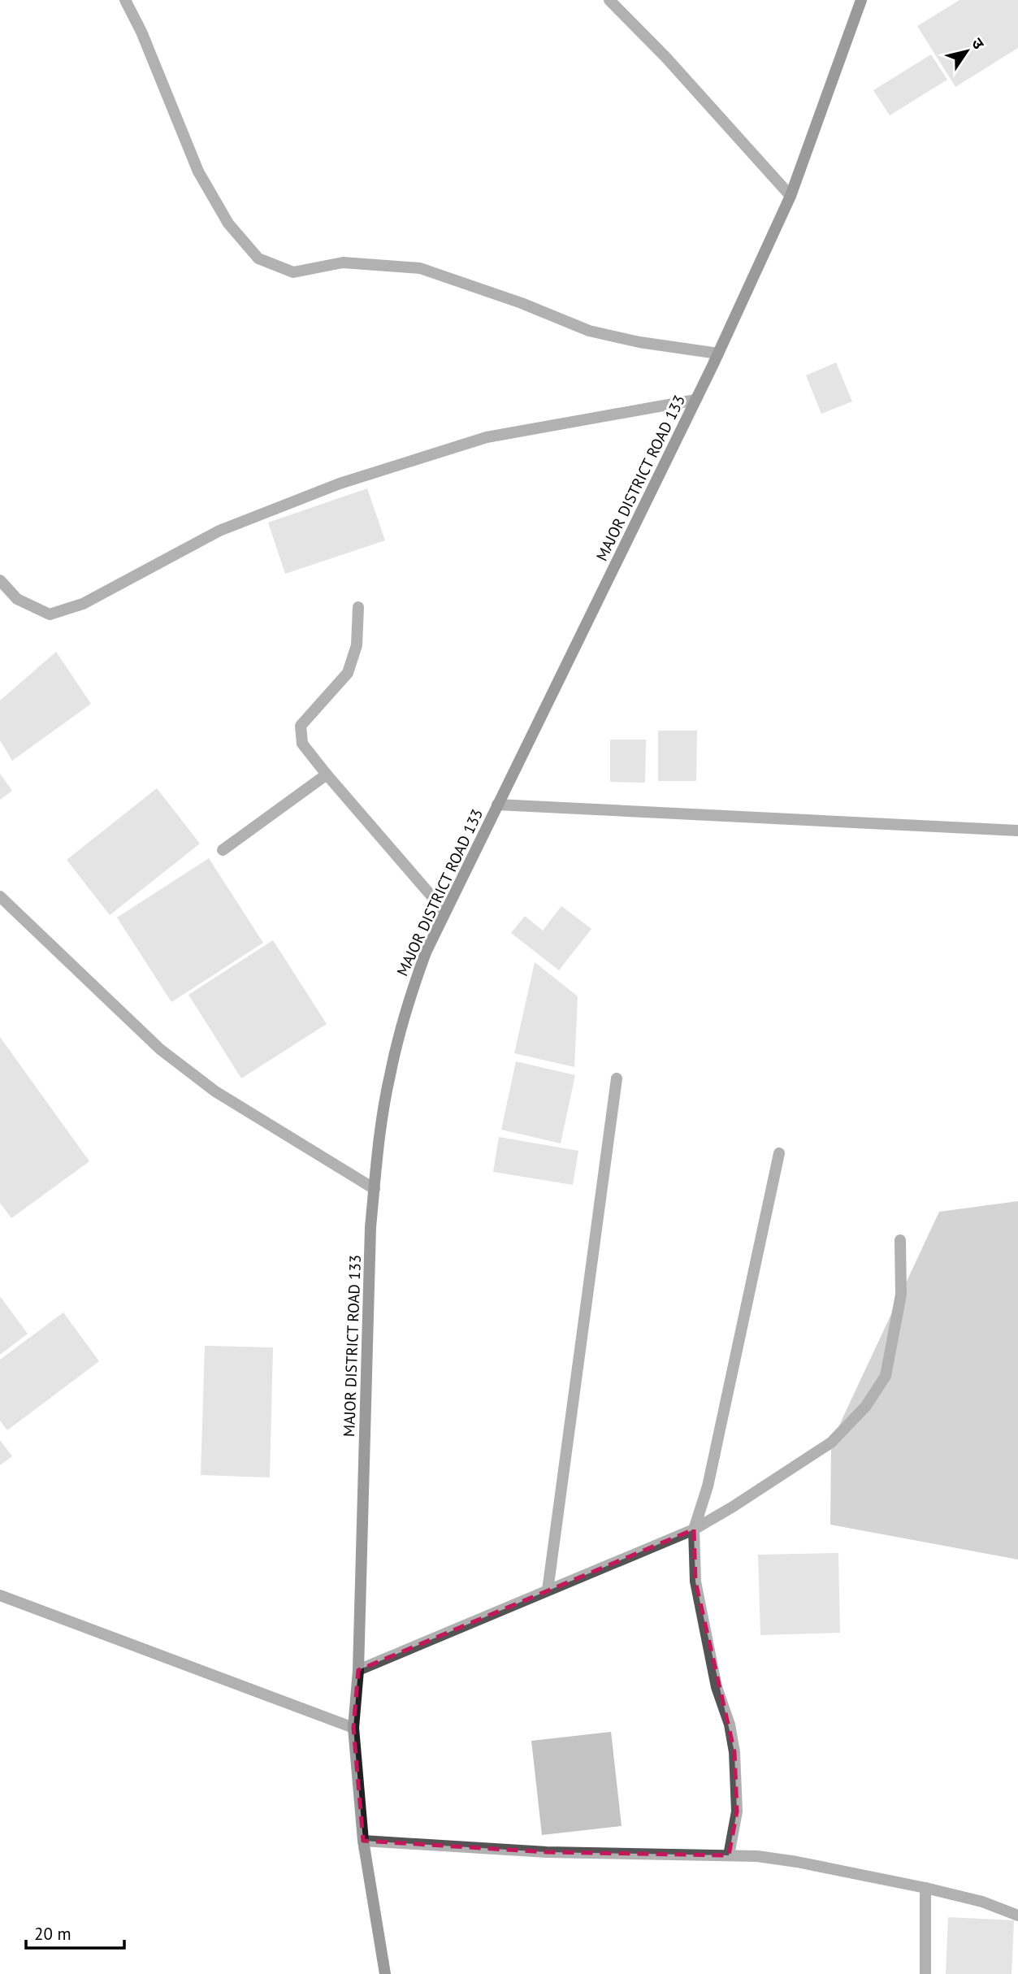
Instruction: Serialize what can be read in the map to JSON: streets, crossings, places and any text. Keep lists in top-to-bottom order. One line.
{"streets":{"main road":["MAJOR DISTRICT ROAD 133"]},"scale_bar":"20 m","north":"top right"}
